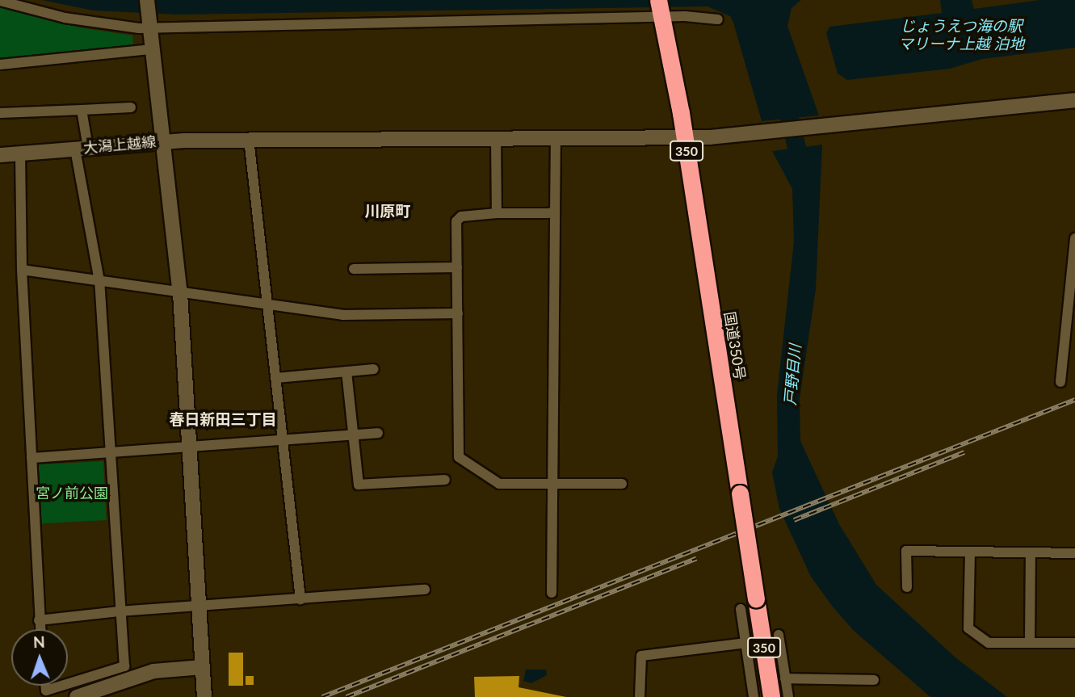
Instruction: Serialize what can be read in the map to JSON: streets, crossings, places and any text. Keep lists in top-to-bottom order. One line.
{"streets":{"highway":["350","国道350号"],"street":["大潟上越線"]},"districts":["川原町","春日新田三丁目"],"water":["じょうえつ海の駅 マリーナ上越 泊地","戸野目川"],"parks":["宮ノ前公園"],"north":"top"}
